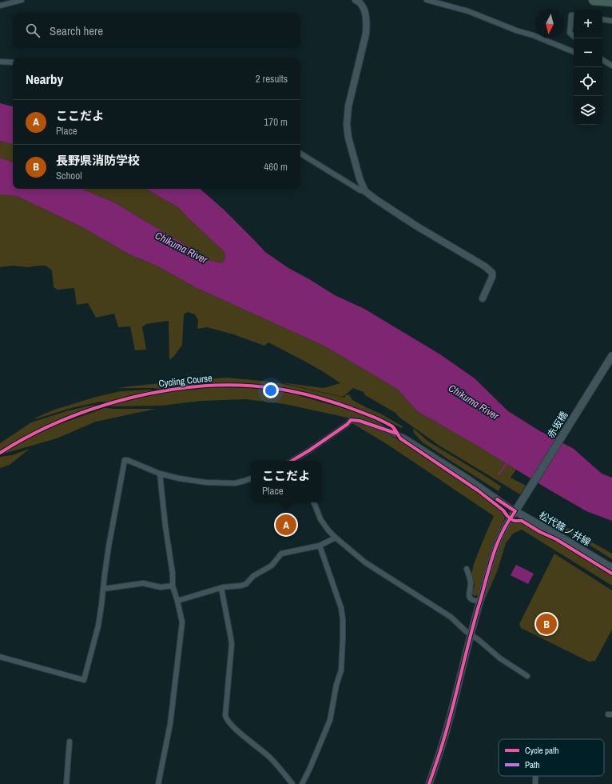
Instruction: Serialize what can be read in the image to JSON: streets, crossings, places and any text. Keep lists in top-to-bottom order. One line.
{"streets":{"main road":["赤坂橋","松代篠ノ井線"],"cycle path":["Cycling Course"]},"crossings":[["赤坂橋","松代篠ノ井線"]],"water":["Chikuma River"],"legend":["Cycle path","Path"],"north":"bottom","page":{"map_buttons":["+","−"],"search":"Search here","heading":["Nearby","2 results"],"list":[{"mark":"A","name":"ここだよ","note":"Place","value":"170 m"},{"mark":"B","name":"長野県消防学校","note":"School","value":"460 m"}],"popup":["ここだよ","Place"],"pins":["A","B"]}}
